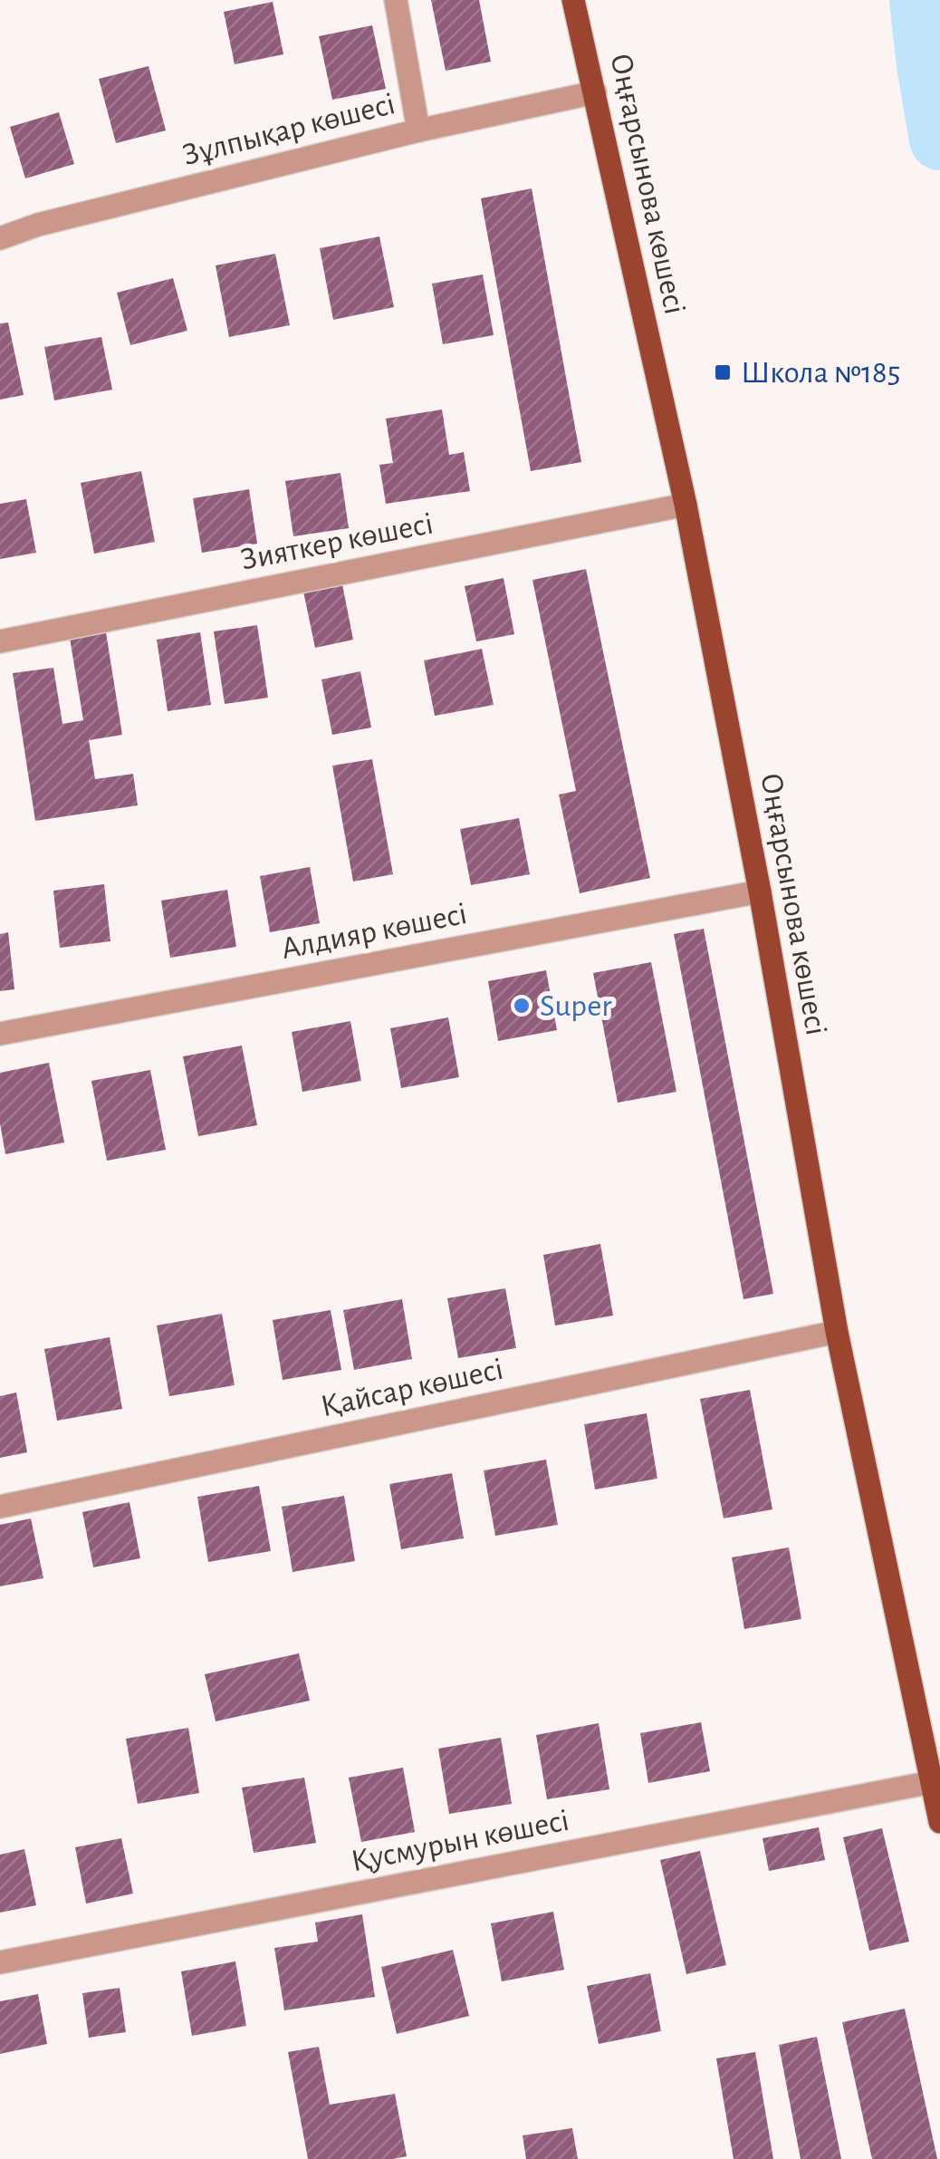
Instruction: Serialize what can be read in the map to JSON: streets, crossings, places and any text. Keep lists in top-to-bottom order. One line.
{"streets":{"main road":["Оңғарсынова көшесі"],"street":["Зұлпықар көшесі","Зияткер көшесі","Алдияр көшесі","Қайсар көшесі","Қусмурын көшесі"]},"crossings":[["Зұлпықар көшесі","Оңғарсынова көшесі"],["Оңғарсынова көшесі","Зияткер көшесі"],["Оңғарсынова көшесі","Алдияр көшесі"],["Оңғарсынова көшесі","Қайсар көшесі"],["Оңғарсынова көшесі","Қусмурын көшесі"]],"places":{"transit":["Школа №185"],"other":["Super"]}}
